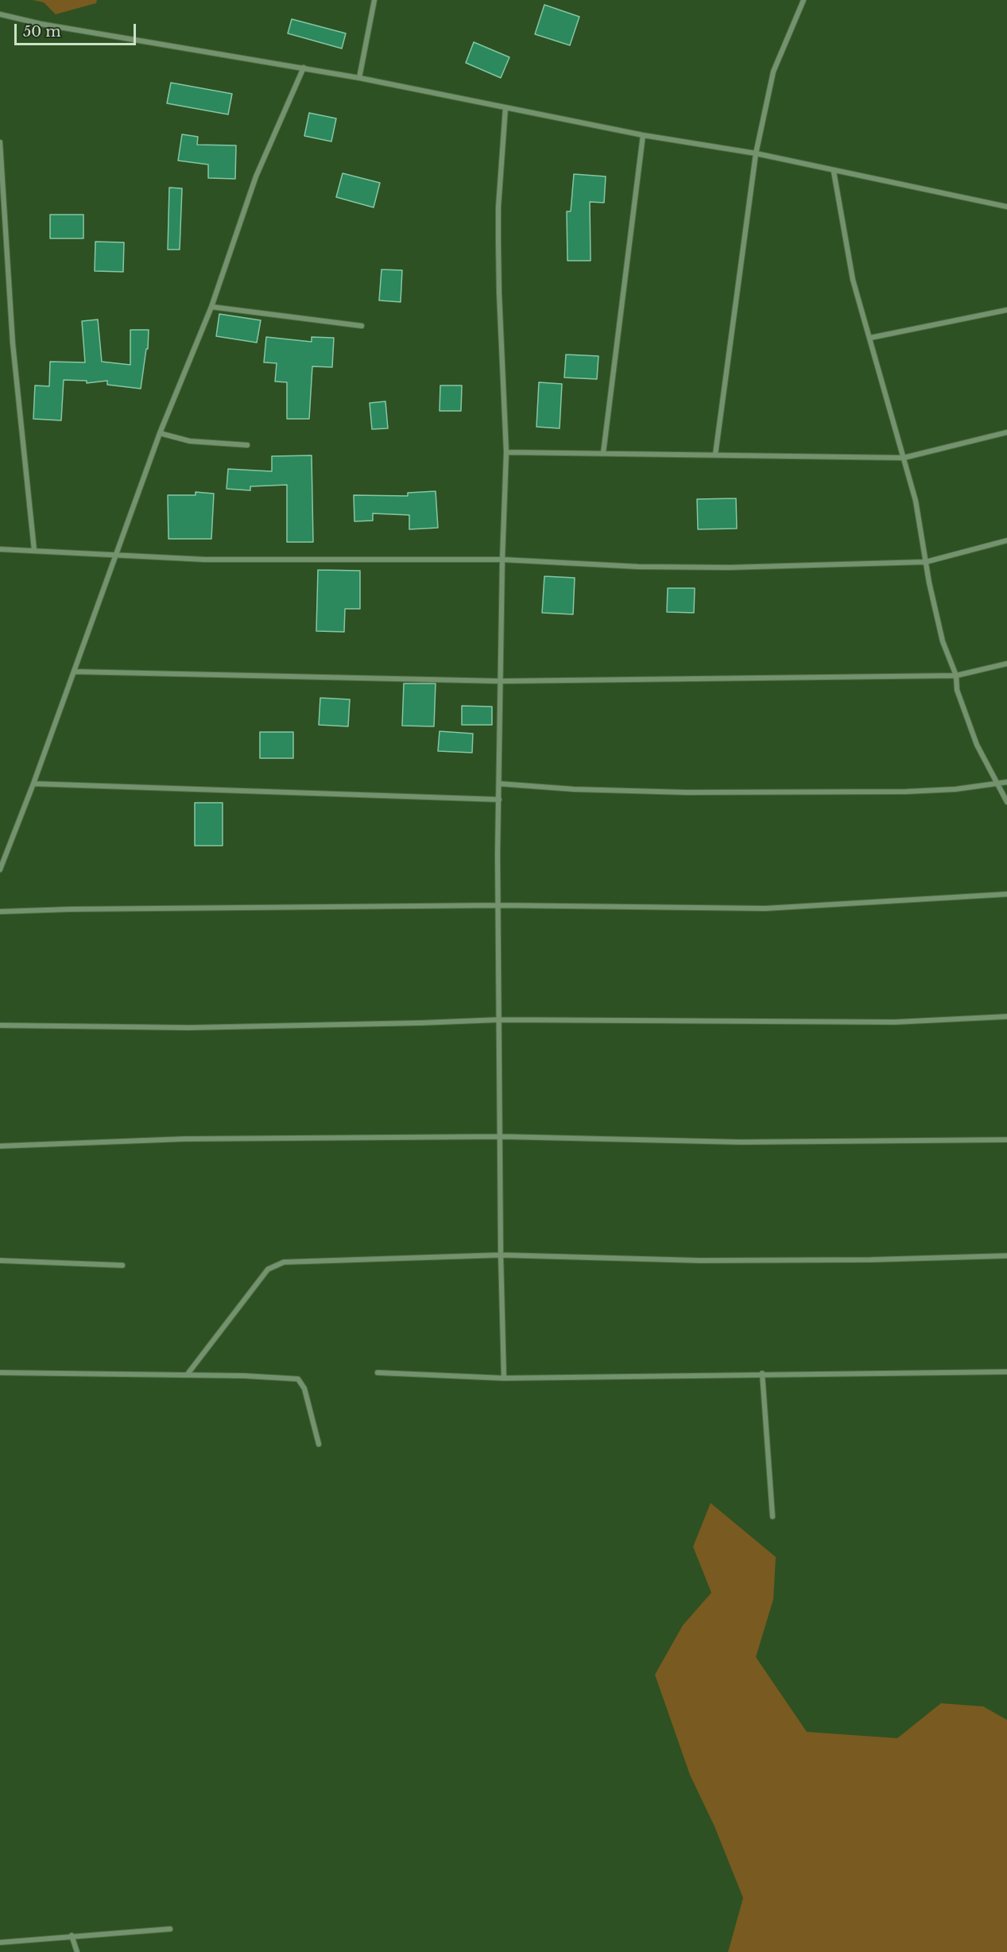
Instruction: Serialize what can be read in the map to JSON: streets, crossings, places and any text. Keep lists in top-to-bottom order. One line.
{"scale_bar":"50 m"}
